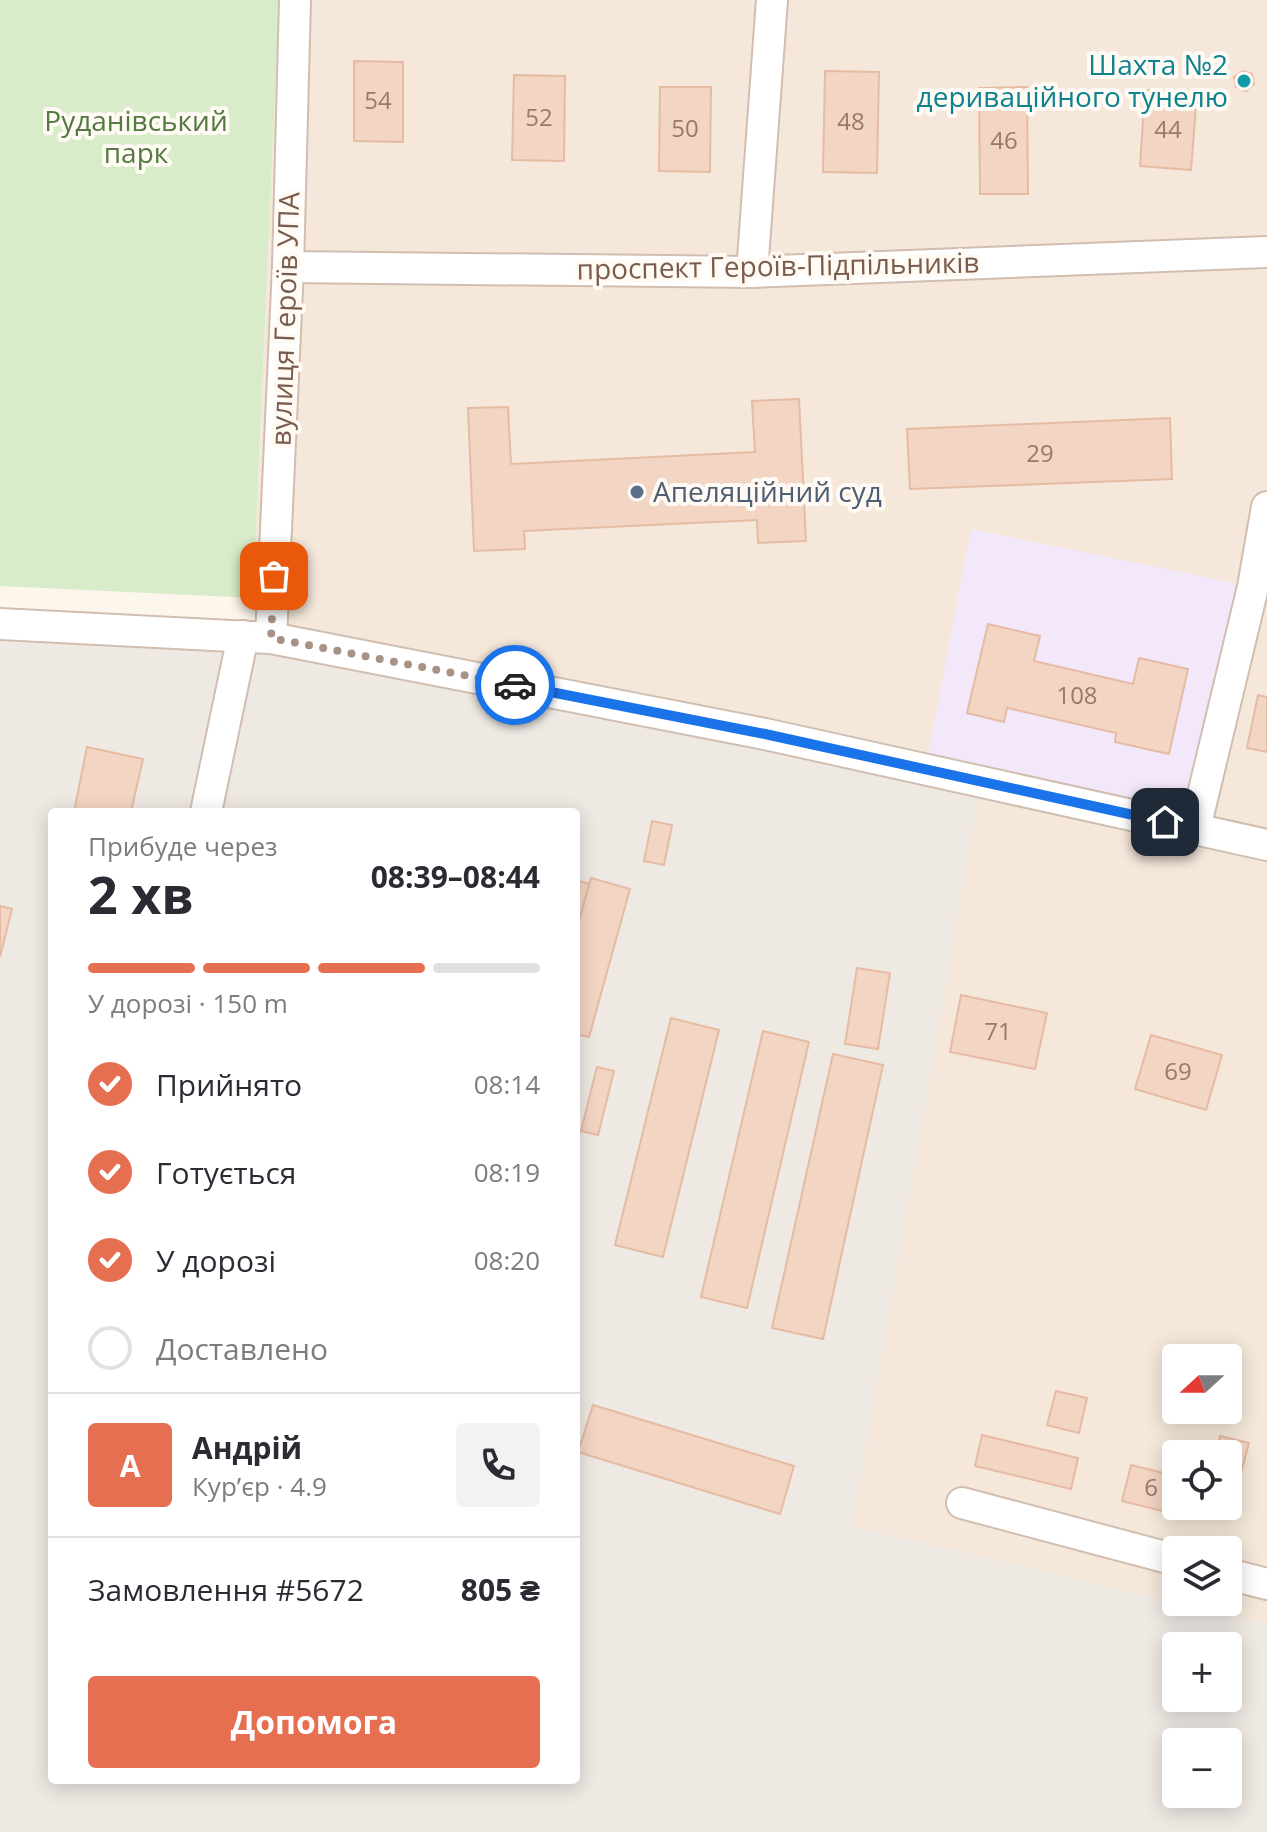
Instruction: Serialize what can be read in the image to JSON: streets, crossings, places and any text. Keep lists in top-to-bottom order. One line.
{"streets":{"street":["проспект Героїв-Підпільників","вулиця Героїв УПА"]},"crossings":[["проспект Героїв-Підпільників","вулиця Героїв УПА"]],"parks":["Руданівський парк"],"places":["Шахта №2 дериваційного тунелю","Апеляційний суд"],"house_numbers":["54","52","48","50","44","46","29","108","71","69","6"],"north":"left","page":{"heading":["2 хв","Прибуде через","08:39–08:44"],"panel":["Андрій","Кур’єр · 4.9","Замовлення #5672","805 ₴"],"bar":"У дорозі · 150 m","list":[["Прийнято","08:14"],["Готується","08:19"],["У дорозі","08:20"],"Доставлено"],"map_buttons":["+","−"],"round":"А","buttons":"Допомога"}}
